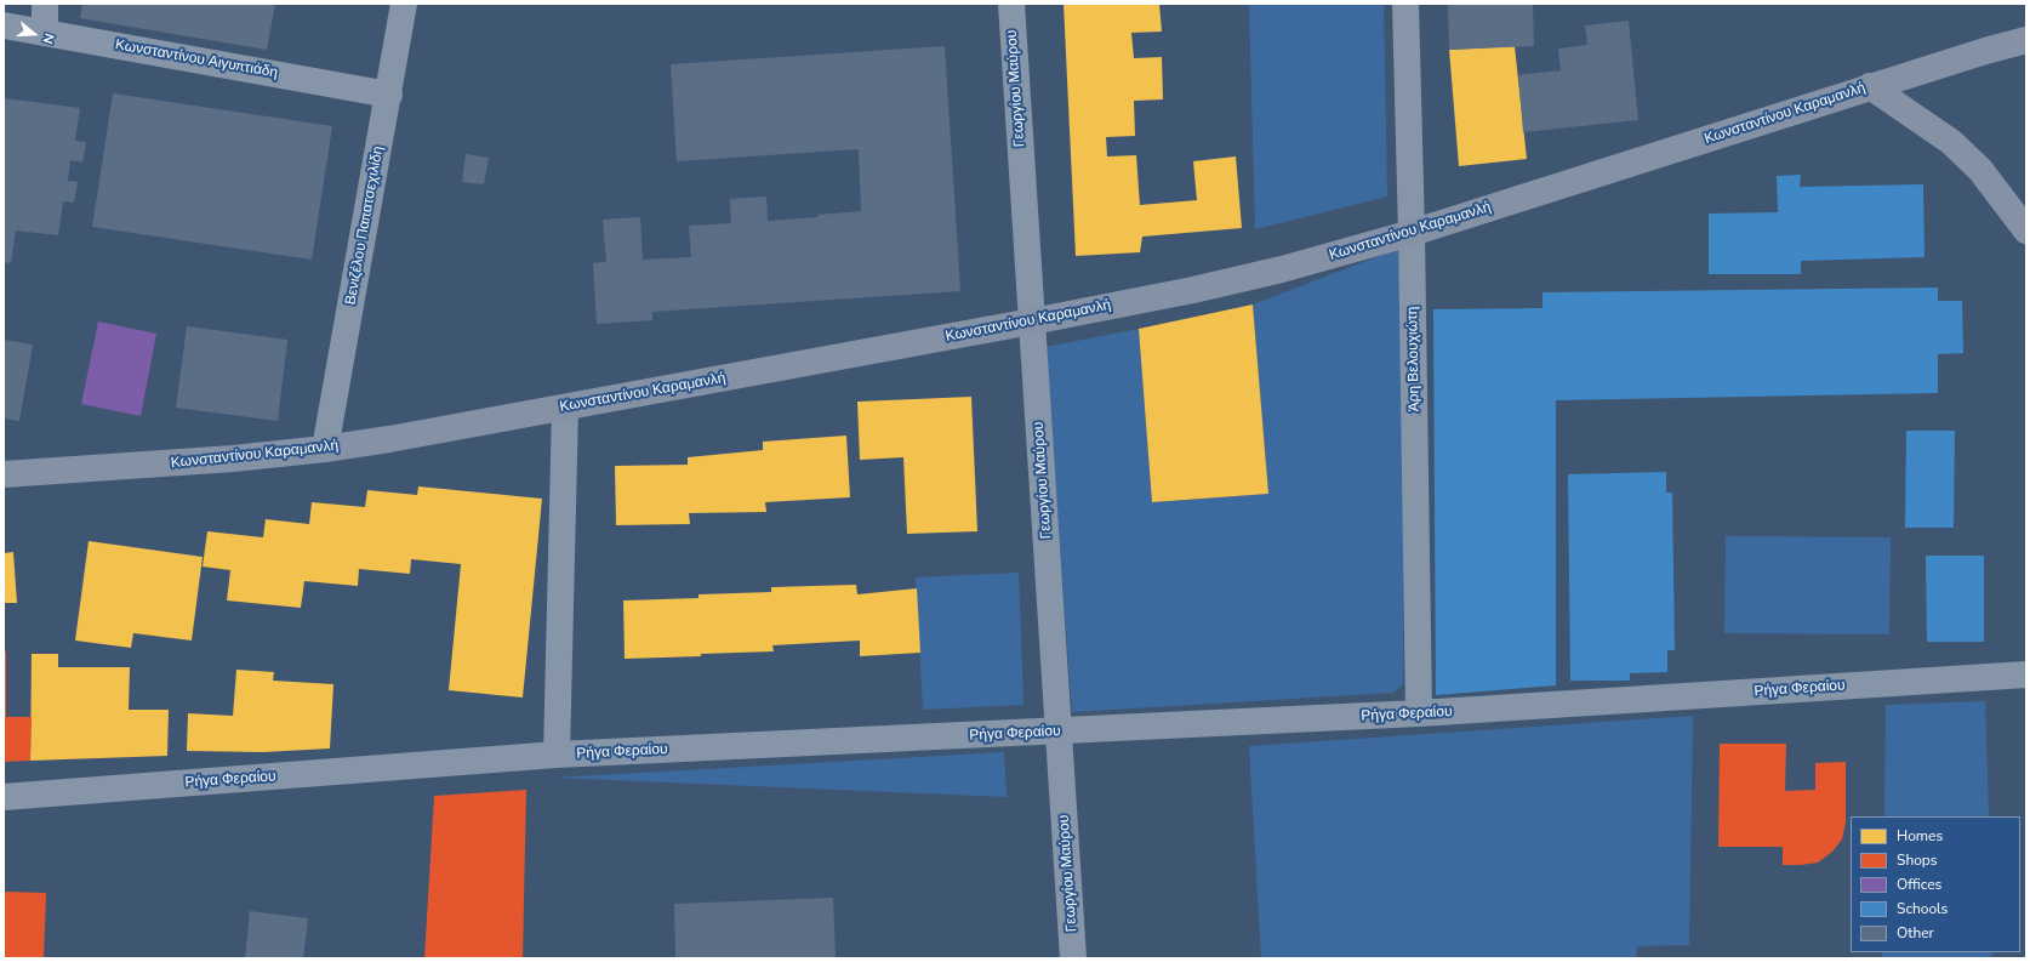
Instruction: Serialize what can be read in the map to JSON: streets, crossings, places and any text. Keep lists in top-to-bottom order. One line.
{"streets":{"main road":["Κωνσταντίνου Καραμανλή"],"street":["Κωνσταντίνου Αιγυπτιάδη","Γεωργίου Μαύρου","Βενιζέλου Παπατσεχιλίδη","Άρη Βελουχιώτη","Ρήγα Φεραίου"]},"crossings":[["Κωνσταντίνου Αιγυπτιάδη","Βενιζέλου Παπατσεχιλίδη"],["Γεωργίου Μαύρου","Κωνσταντίνου Καραμανλή"],["Γεωργίου Μαύρου","Ρήγα Φεραίου"],["Κωνσταντίνου Καραμανλή","Βενιζέλου Παπατσεχιλίδη"],["Κωνσταντίνου Καραμανλή","Άρη Βελουχιώτη"],["Άρη Βελουχιώτη","Ρήγα Φεραίου"]],"legend":["Homes","Shops","Offices","Schools","Other"],"north":"right"}
